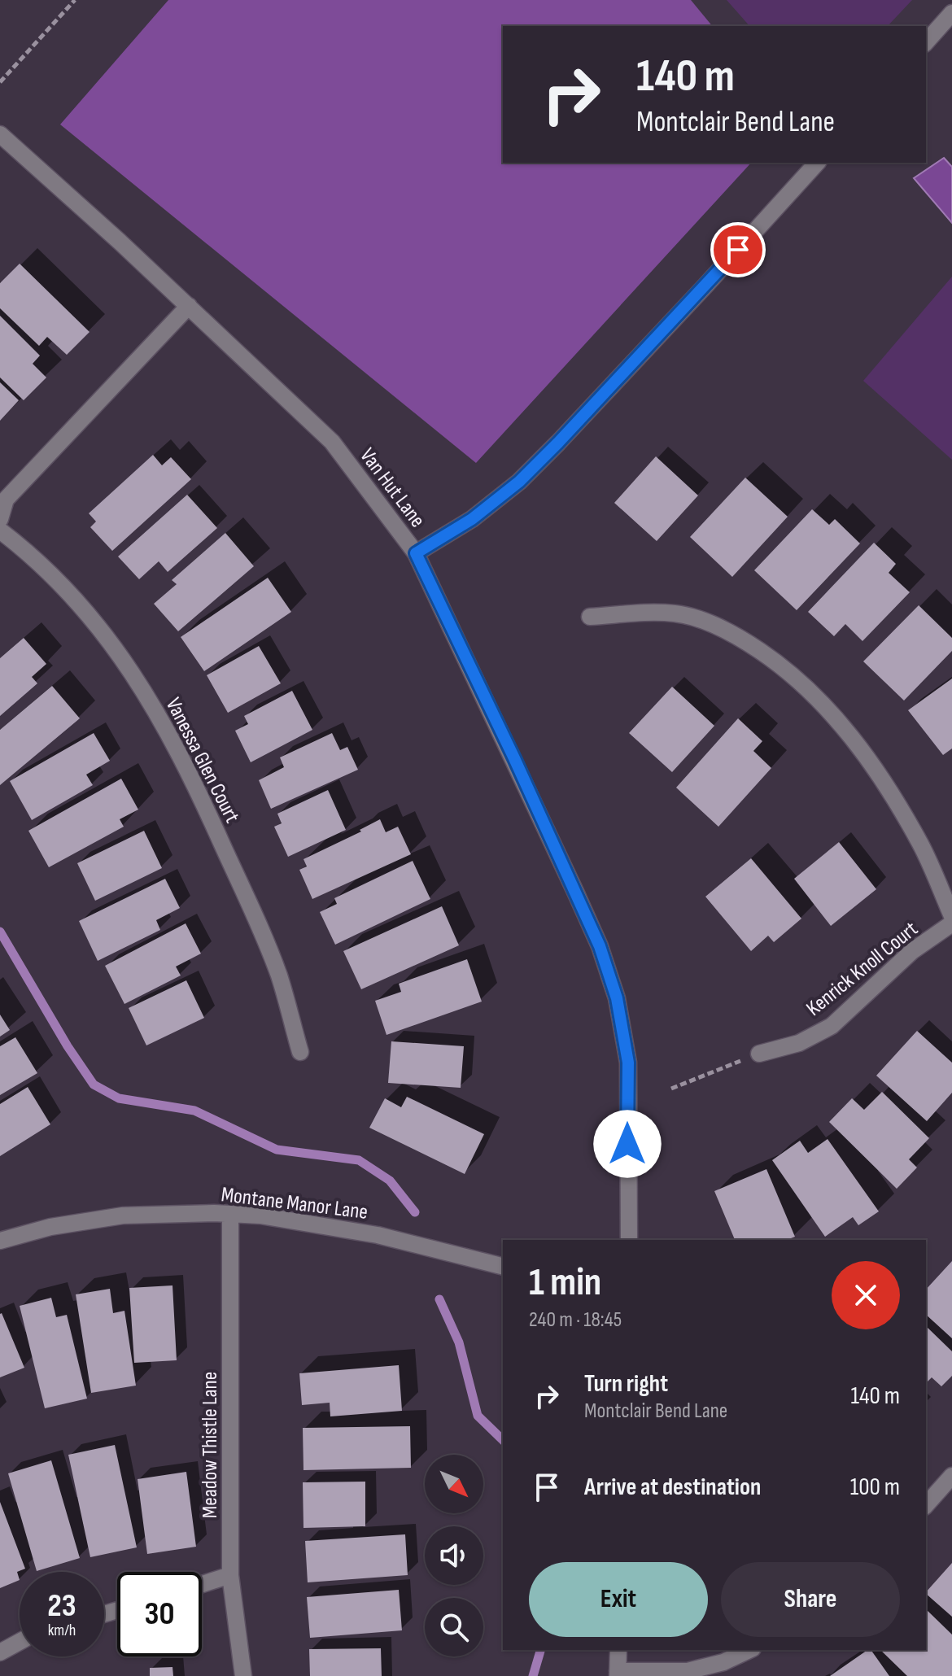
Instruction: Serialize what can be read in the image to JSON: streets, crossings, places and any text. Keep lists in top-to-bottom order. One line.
{"streets":{"street":["Van Hut Lane","Vanessa Glen Court","Kenrick Knoll Court","Montane Manor Lane","Meadow Thistle Lane"]},"crossings":[["Montane Manor Lane","Meadow Thistle Lane"]],"north":"bottom right","page":{"turn":["140 m","Montclair Bend Lane"],"heading":["1 min","240 m · 18:45"],"list":[{"name":"Turn right","note":"Montclair Bend Lane","value":"140 m"},{"name":"Arrive at destination","value":"100 m"}],"buttons":["Exit","Share"],"speed":"23 km/h","limit":"30"}}
